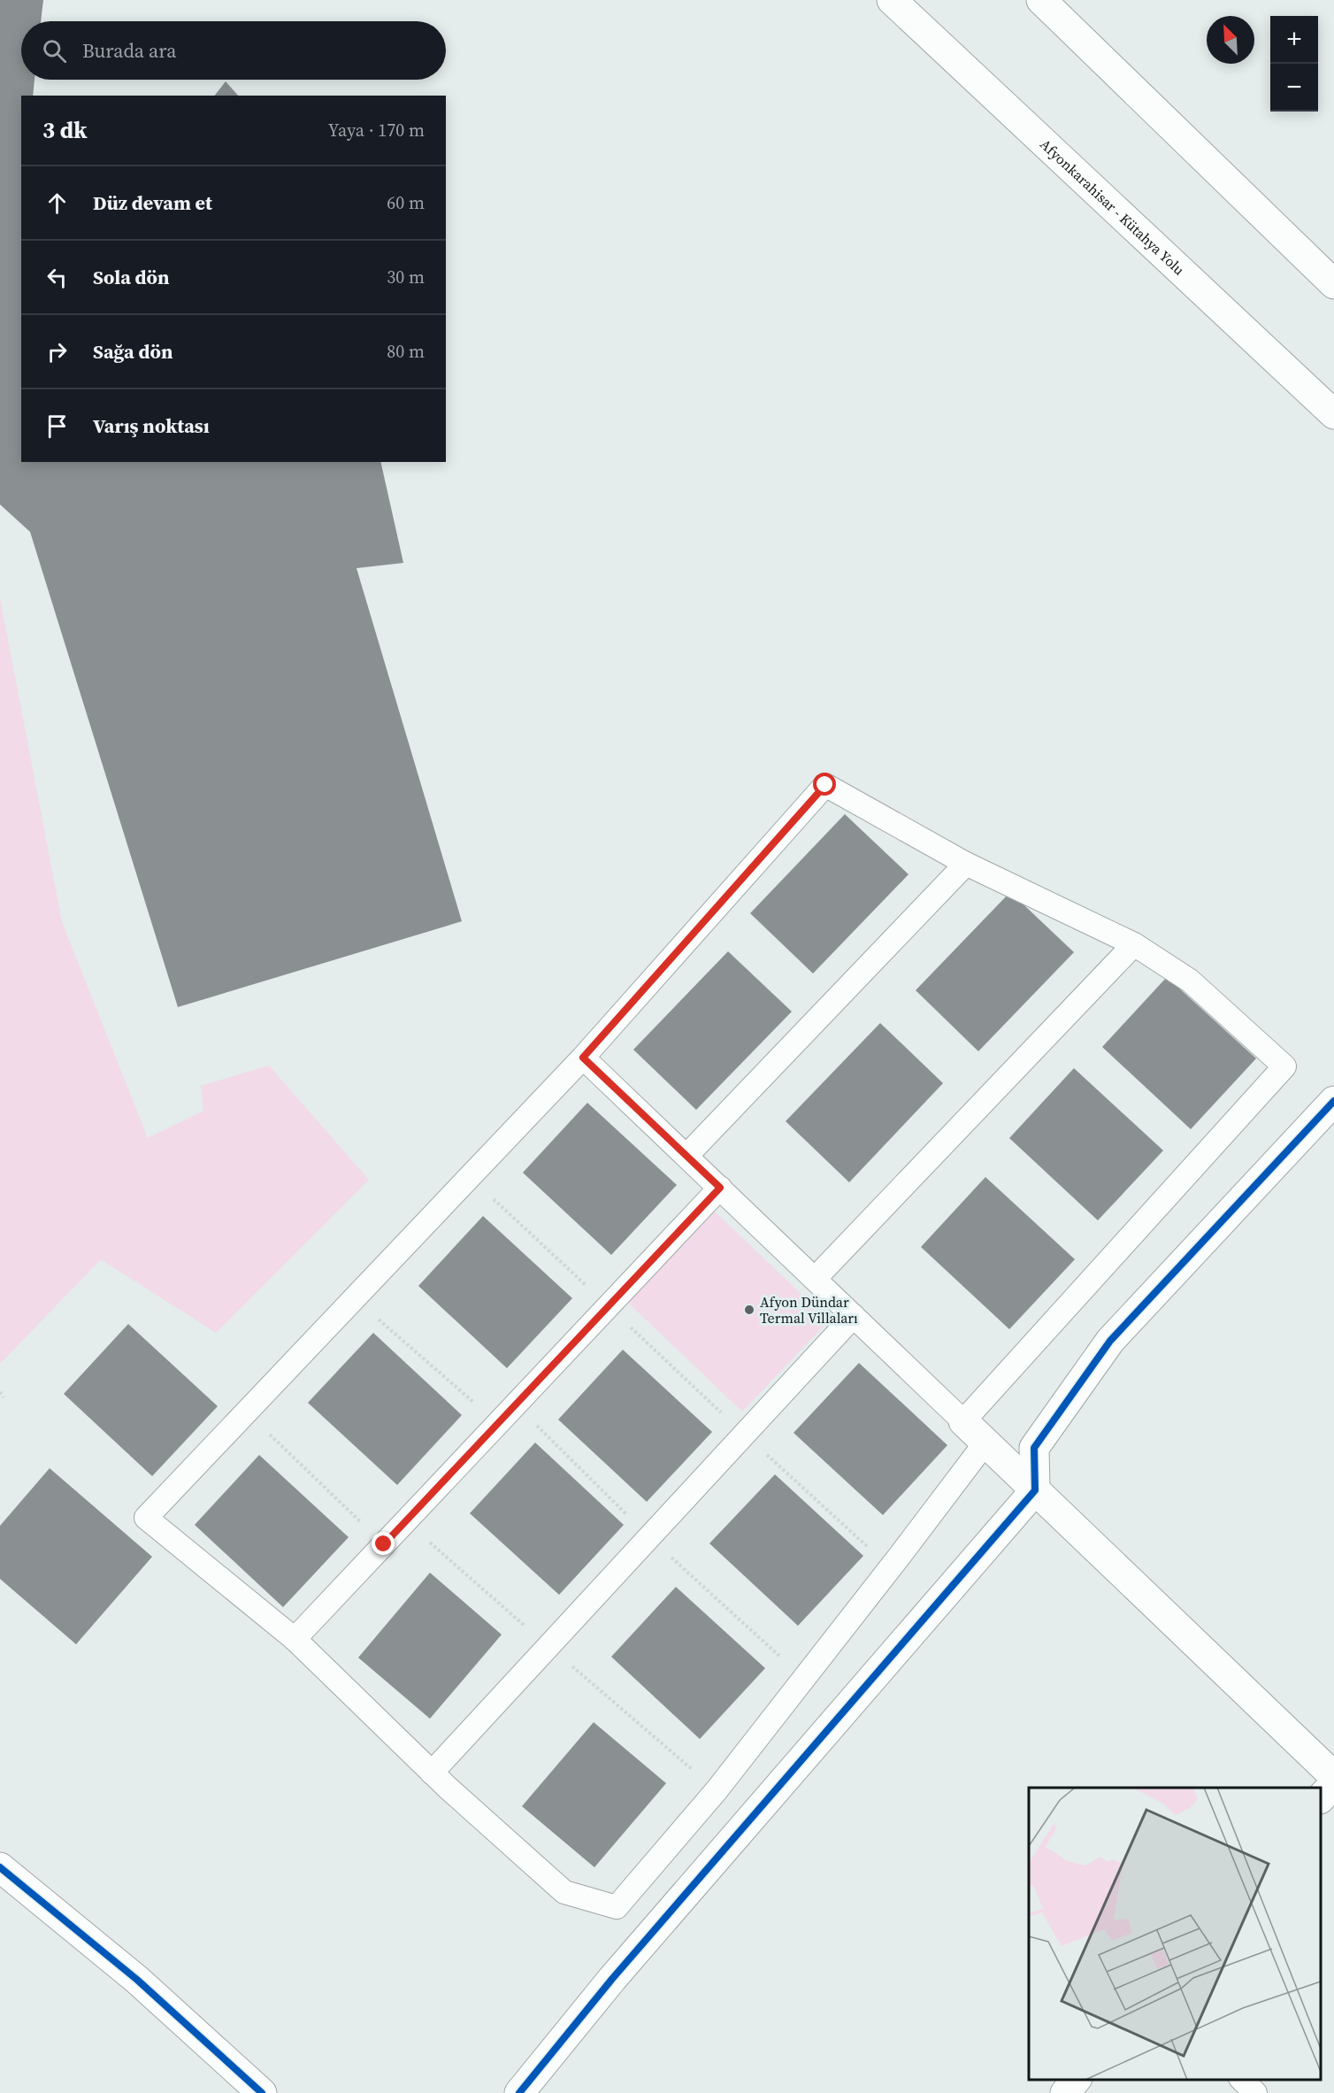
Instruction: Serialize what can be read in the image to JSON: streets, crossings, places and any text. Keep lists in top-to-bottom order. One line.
{"streets":{"main road":["Afyonkarahisar - Kütahya Yolu"]},"places":["Afyon Dündar Termal Villaları"],"north":"top left","page":{"map_buttons":["+","−"],"search":"Burada ara","heading":["3 dk","Yaya · 170 m"],"list":[["Düz devam et","60 m"],["Sola dön","30 m"],["Sağa dön","80 m"],"Varış noktası"]}}
